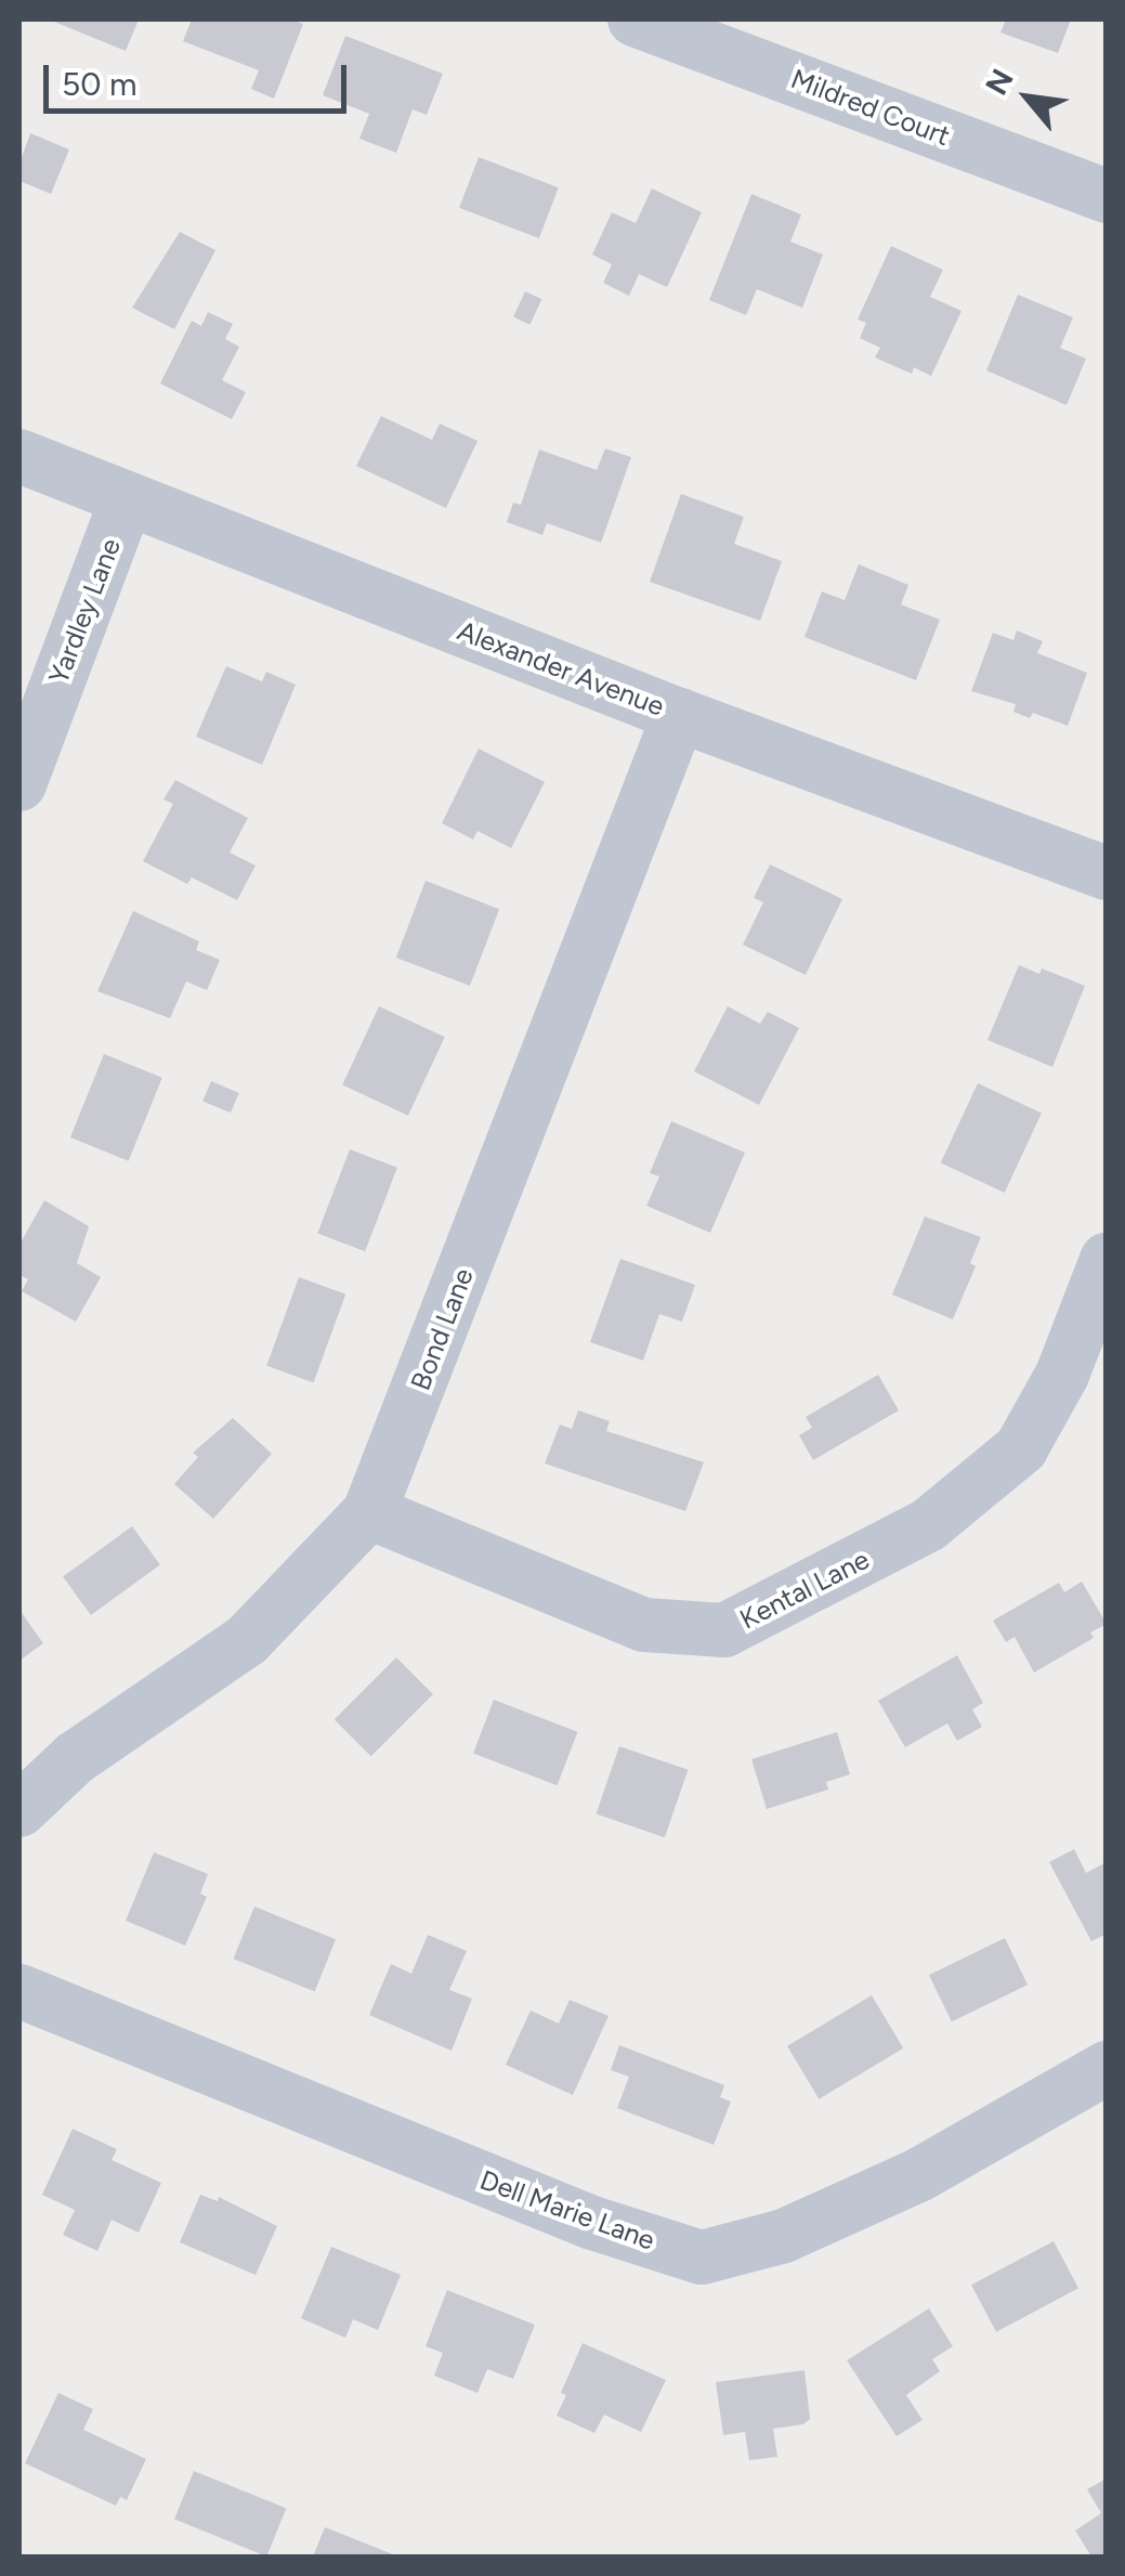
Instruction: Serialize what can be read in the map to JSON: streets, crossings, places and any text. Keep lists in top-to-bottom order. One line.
{"streets":{"street":["Mildred Court","Yardley Lane","Alexander Avenue","Bond Lane","Kental Lane","Dell Marie Lane"]},"crossings":[["Yardley Lane","Alexander Avenue"],["Alexander Avenue","Bond Lane"],["Bond Lane","Kental Lane"]],"scale_bar":"50 m","north":"top left"}
